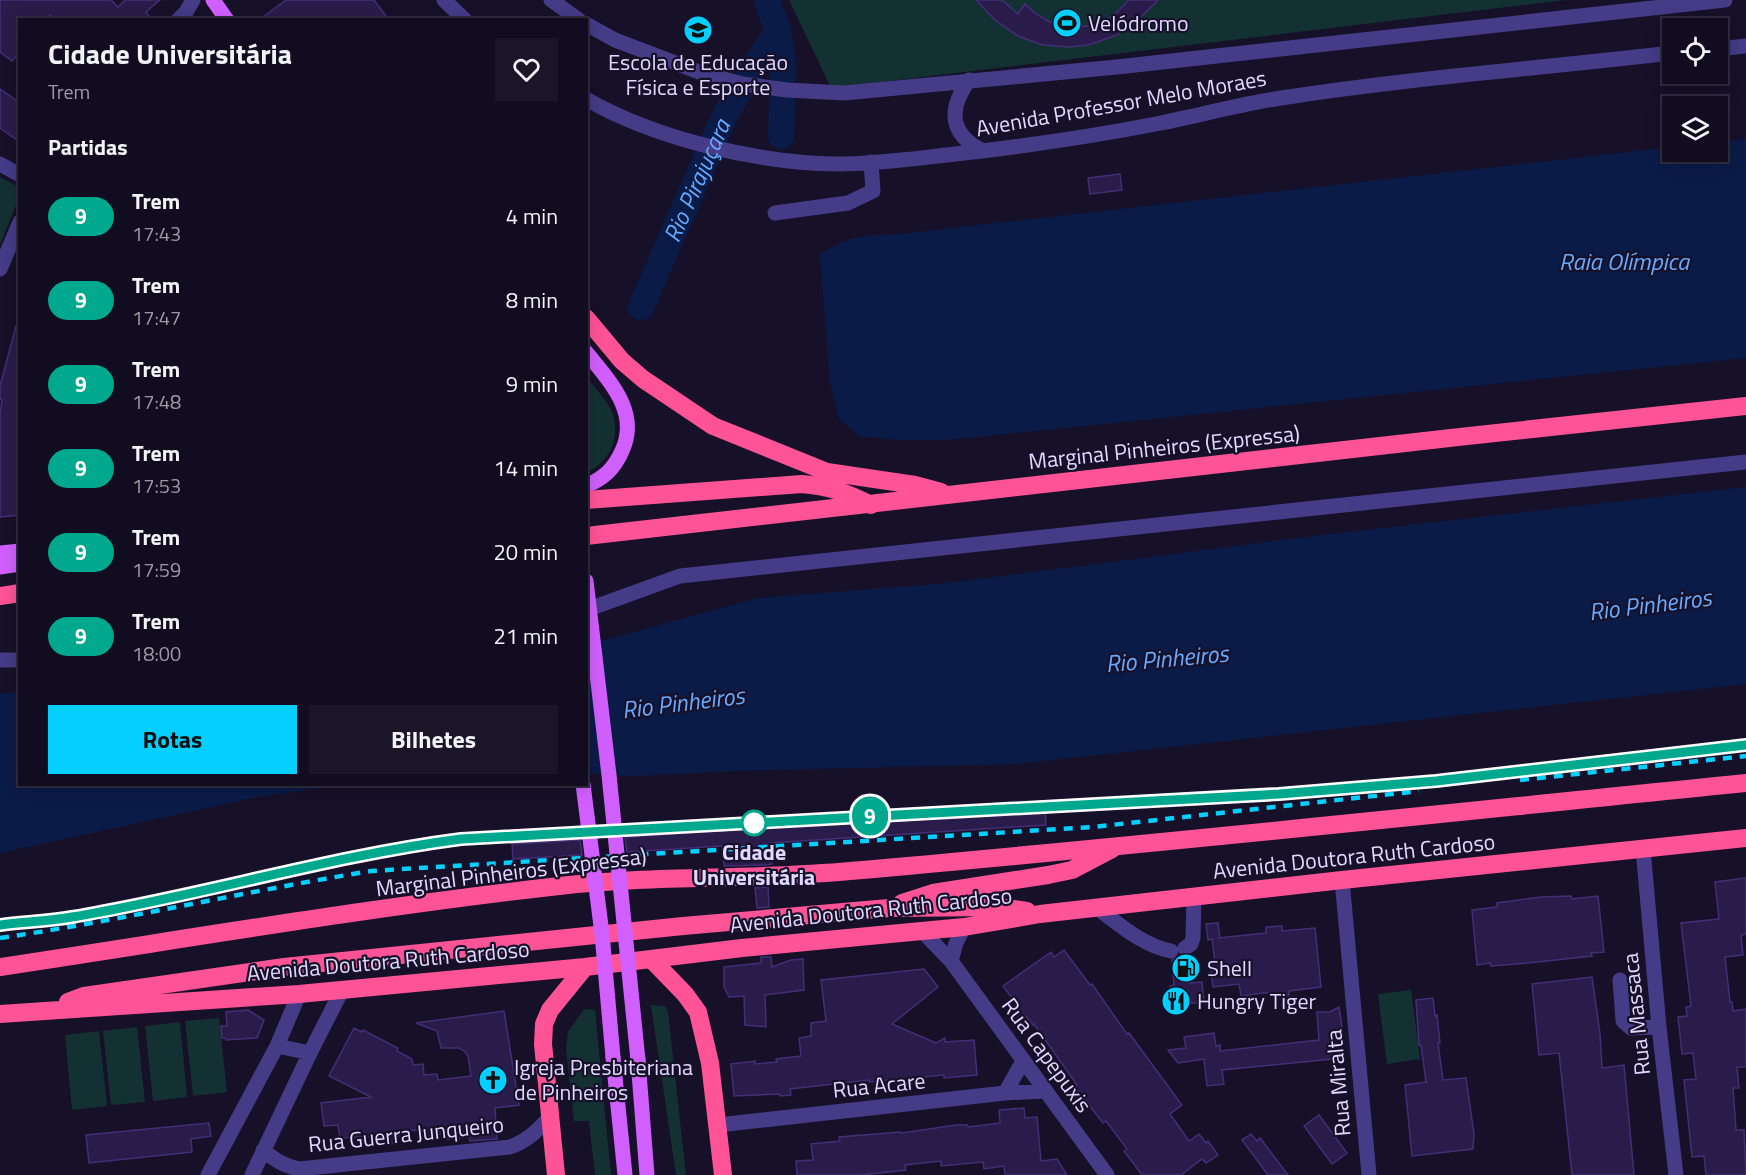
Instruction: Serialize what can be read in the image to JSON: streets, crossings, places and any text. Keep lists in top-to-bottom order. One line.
{"streets":{"highway":["Marginal Pinheiros (Expressa)","Avenida Doutora Ruth Cardoso"],"street":["Avenida Professor Melo Moraes","Rua Massaca","Rua Capepuxis","Rua Miralta","Rua Acare","Rua Guerra Junqueiro"]},"crossings":[["Avenida Doutora Ruth Cardoso","Rua Massaca"],["Avenida Doutora Ruth Cardoso","Rua Capepuxis"],["Avenida Doutora Ruth Cardoso","Rua Miralta"],["Rua Capepuxis","Rua Acare"]],"water":["Rio Pirajuçara","Raia Olímpica","Rio Pinheiros"],"places":{"sports":["Velódromo"],"school or university":["Escola de Educação Física e Esporte"],"other":["Cidade Universitária"],"fuel station":["Shell"],"restaurant":["Hungry Tiger"],"church":["Igreja Presbiteriana de Pinheiros"]},"page":{"on_map":"9","heading":[["Cidade Universitária","Trem"],"Partidas"],"list":[{"mark":"9","name":"Trem","note":"17:43","value":"4 min"},{"mark":"9","name":"Trem","note":"17:47","value":"8 min"},{"mark":"9","name":"Trem","note":"17:48","value":"9 min"},{"mark":"9","name":"Trem","note":"17:53","value":"14 min"},{"mark":"9","name":"Trem","note":"17:59","value":"20 min"},{"mark":"9","name":"Trem","note":"18:00","value":"21 min"}],"buttons":["Rotas","Bilhetes"]}}
